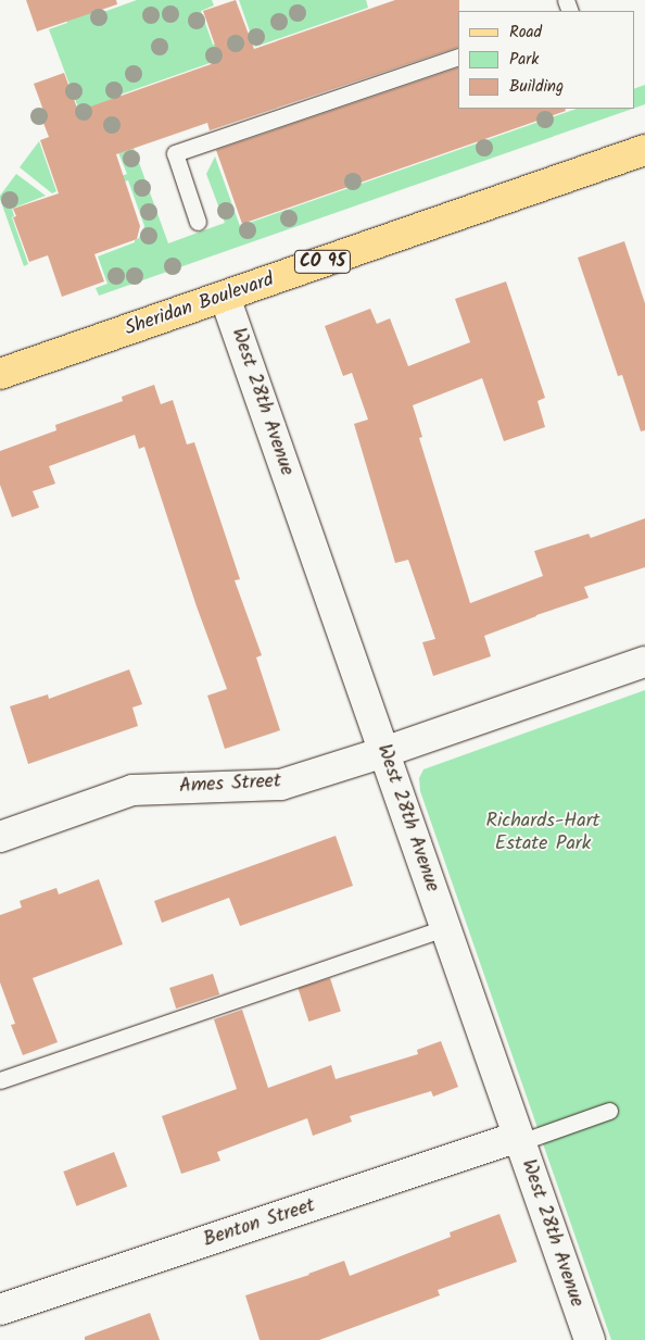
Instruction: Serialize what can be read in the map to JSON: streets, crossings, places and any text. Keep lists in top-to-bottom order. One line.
{"streets":{"main road":["CO 95","Sheridan Boulevard"],"street":["West 28th Avenue","Ames Street","Benton Street"]},"crossings":[["Sheridan Boulevard","West 28th Avenue"],["West 28th Avenue","Ames Street"],["West 28th Avenue","Benton Street"]],"parks":["Richards-Hart Estate Park"],"legend":["Road","Park","Building"]}
